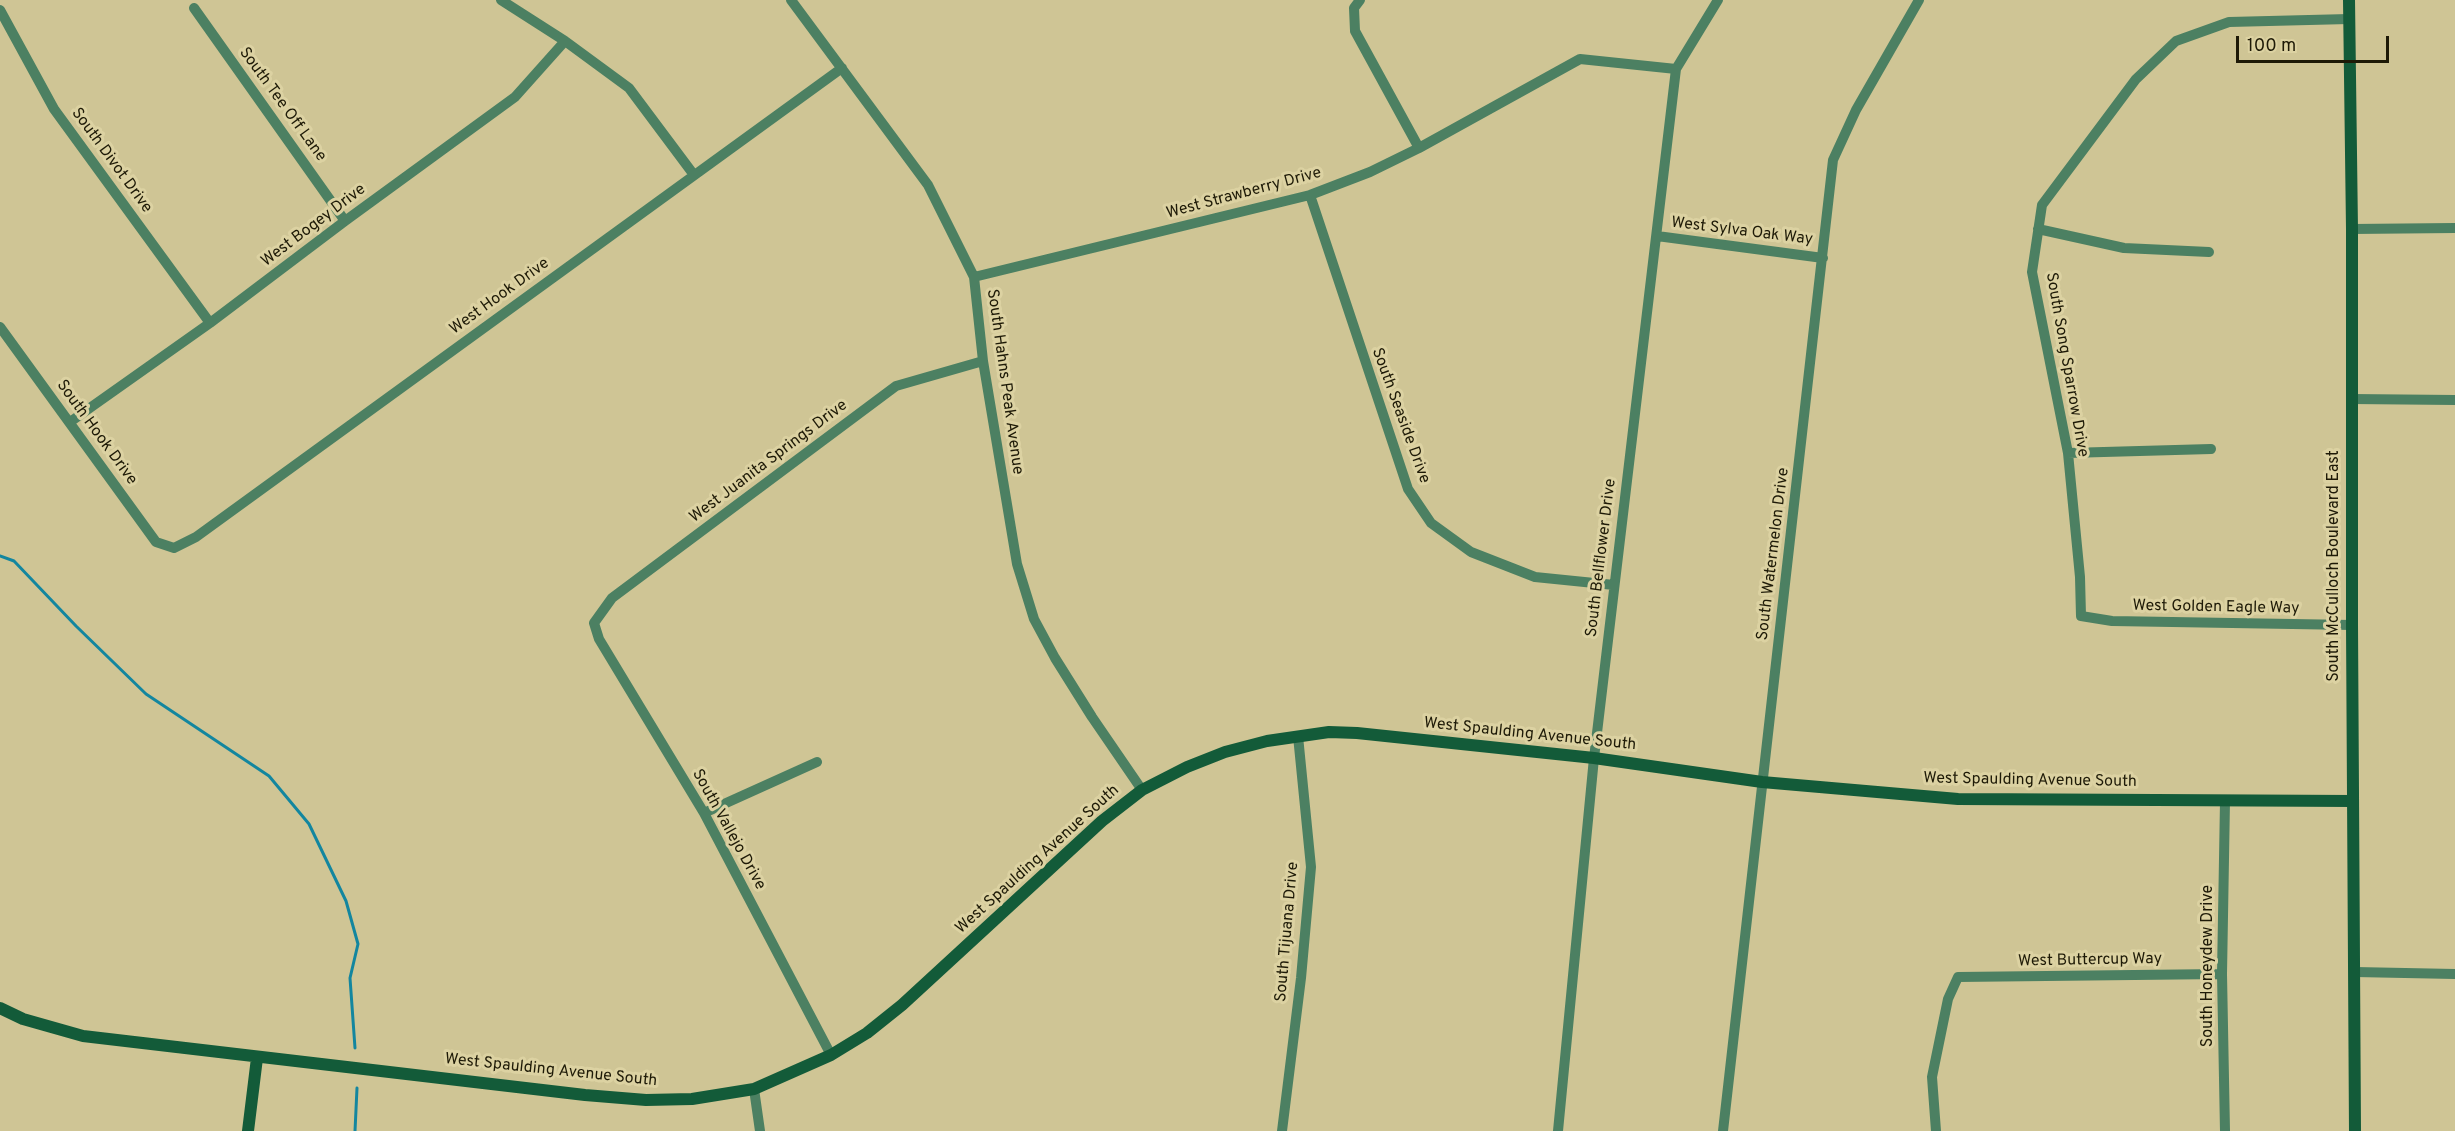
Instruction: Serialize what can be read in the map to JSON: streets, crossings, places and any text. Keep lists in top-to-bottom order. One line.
{"streets":{"street":["South Tee Off Lane","South Divot Drive","West Strawberry Drive","West Bogey Drive","West Sylva Oak Way","West Hook Drive","South Song Sparrow Drive","South Hahns Peak Avenue","South Seaside Drive","South Hook Drive","West Juanita Springs Drive","South Watermelon Drive","South Bellflower Drive","South McCulloch Boulevard East","West Golden Eagle Way","West Spaulding Avenue South","South Vallejo Drive","South Tijuana Drive","West Buttercup Way","South Honeydew Drive"]},"crossings":[["South Tee Off Lane","West Bogey Drive"],["South Divot Drive","West Bogey Drive"],["West Strawberry Drive","South Hahns Peak Avenue"],["West Strawberry Drive","South Seaside Drive"],["West Strawberry Drive","South Bellflower Drive"],["West Bogey Drive","South Hook Drive"],["West Sylva Oak Way","South Watermelon Drive"],["West Sylva Oak Way","South Bellflower Drive"],["West Hook Drive","South Hahns Peak Avenue"],["West Hook Drive","South Hook Drive"],["South Song Sparrow Drive","South McCulloch Boulevard East"],["South Song Sparrow Drive","West Golden Eagle Way"],["South Hahns Peak Avenue","West Juanita Springs Drive"],["South Hahns Peak Avenue","West Spaulding Avenue South"],["South Seaside Drive","South Bellflower Drive"],["West Juanita Springs Drive","South Vallejo Drive"],["South Watermelon Drive","West Spaulding Avenue South"],["South Bellflower Drive","West Spaulding Avenue South"],["South McCulloch Boulevard East","West Golden Eagle Way"],["South McCulloch Boulevard East","West Spaulding Avenue South"],["West Spaulding Avenue South","South Vallejo Drive"],["West Spaulding Avenue South","South Tijuana Drive"],["West Spaulding Avenue South","South Honeydew Drive"],["West Buttercup Way","South Honeydew Drive"]],"scale_bar":"100 m"}
